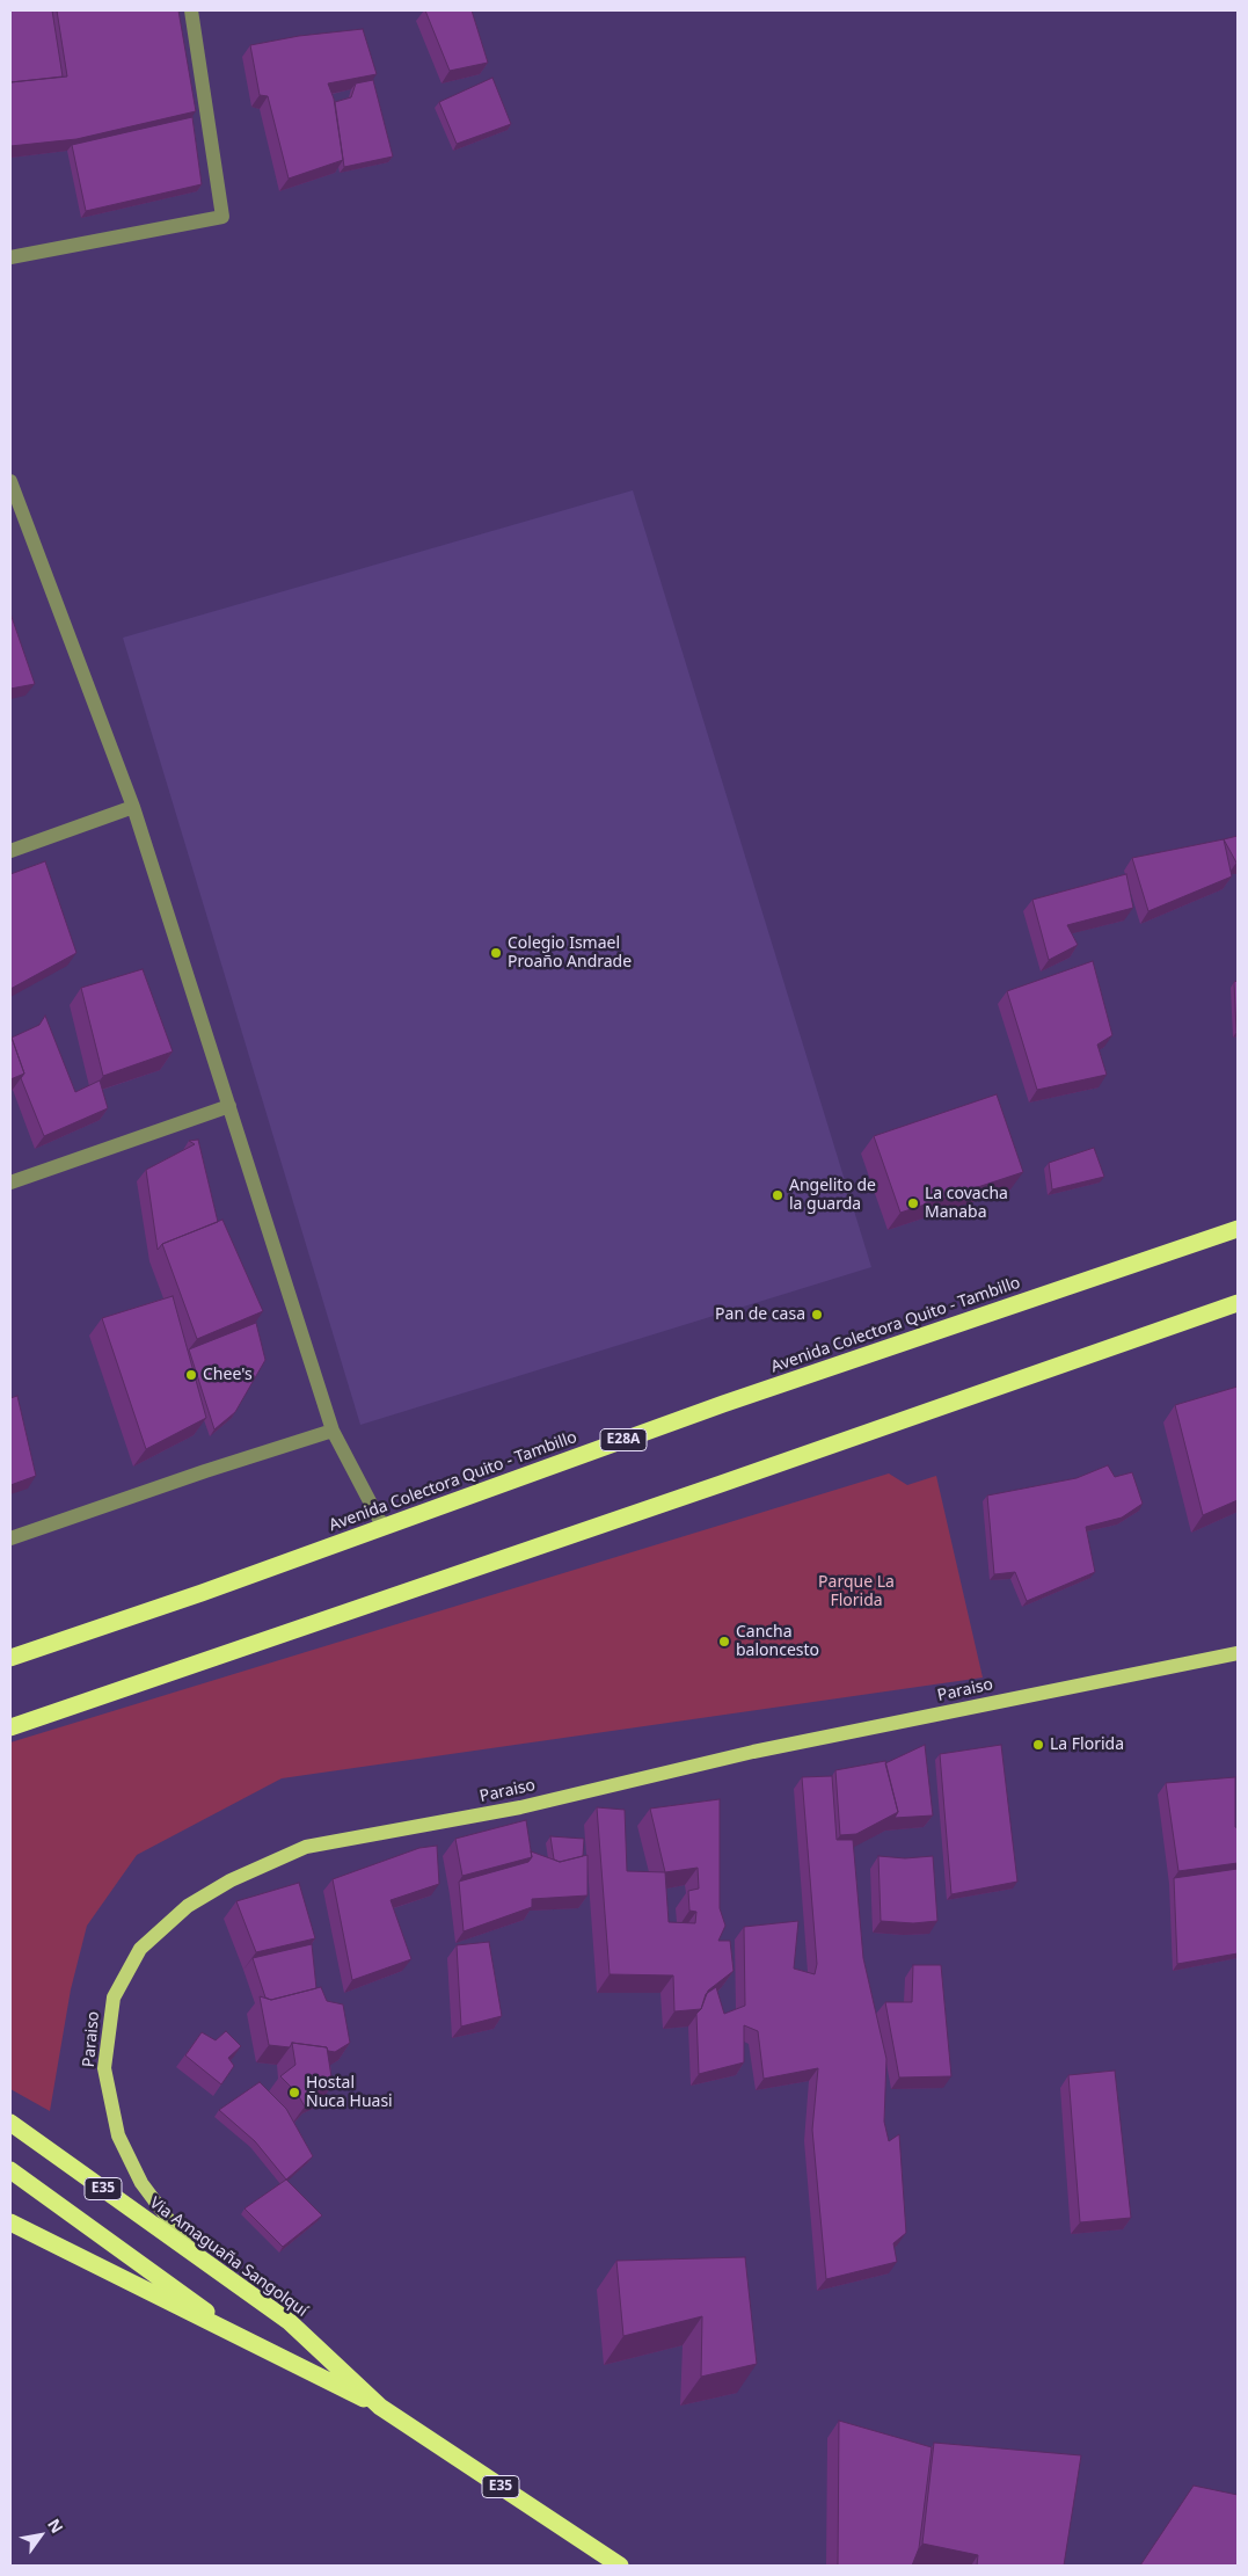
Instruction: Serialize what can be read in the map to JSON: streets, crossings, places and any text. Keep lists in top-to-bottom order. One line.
{"streets":{"highway":["Avenida Colectora Quito - Tambillo","E28A","E35","Via Amaguaña Sangolquí"],"main road":["Paraiso"]},"crossings":[["Paraiso","Via Amaguaña Sangolquí"]],"parks":["Parque La Florida"],"places":["Colegio Ismael Proaño Andrade","Angelito de la guarda","La covacha Manaba","Pan de casa","Chee's","Cancha baloncesto","La Florida","Hostal Ñuca Huasi"],"north":"top right"}
